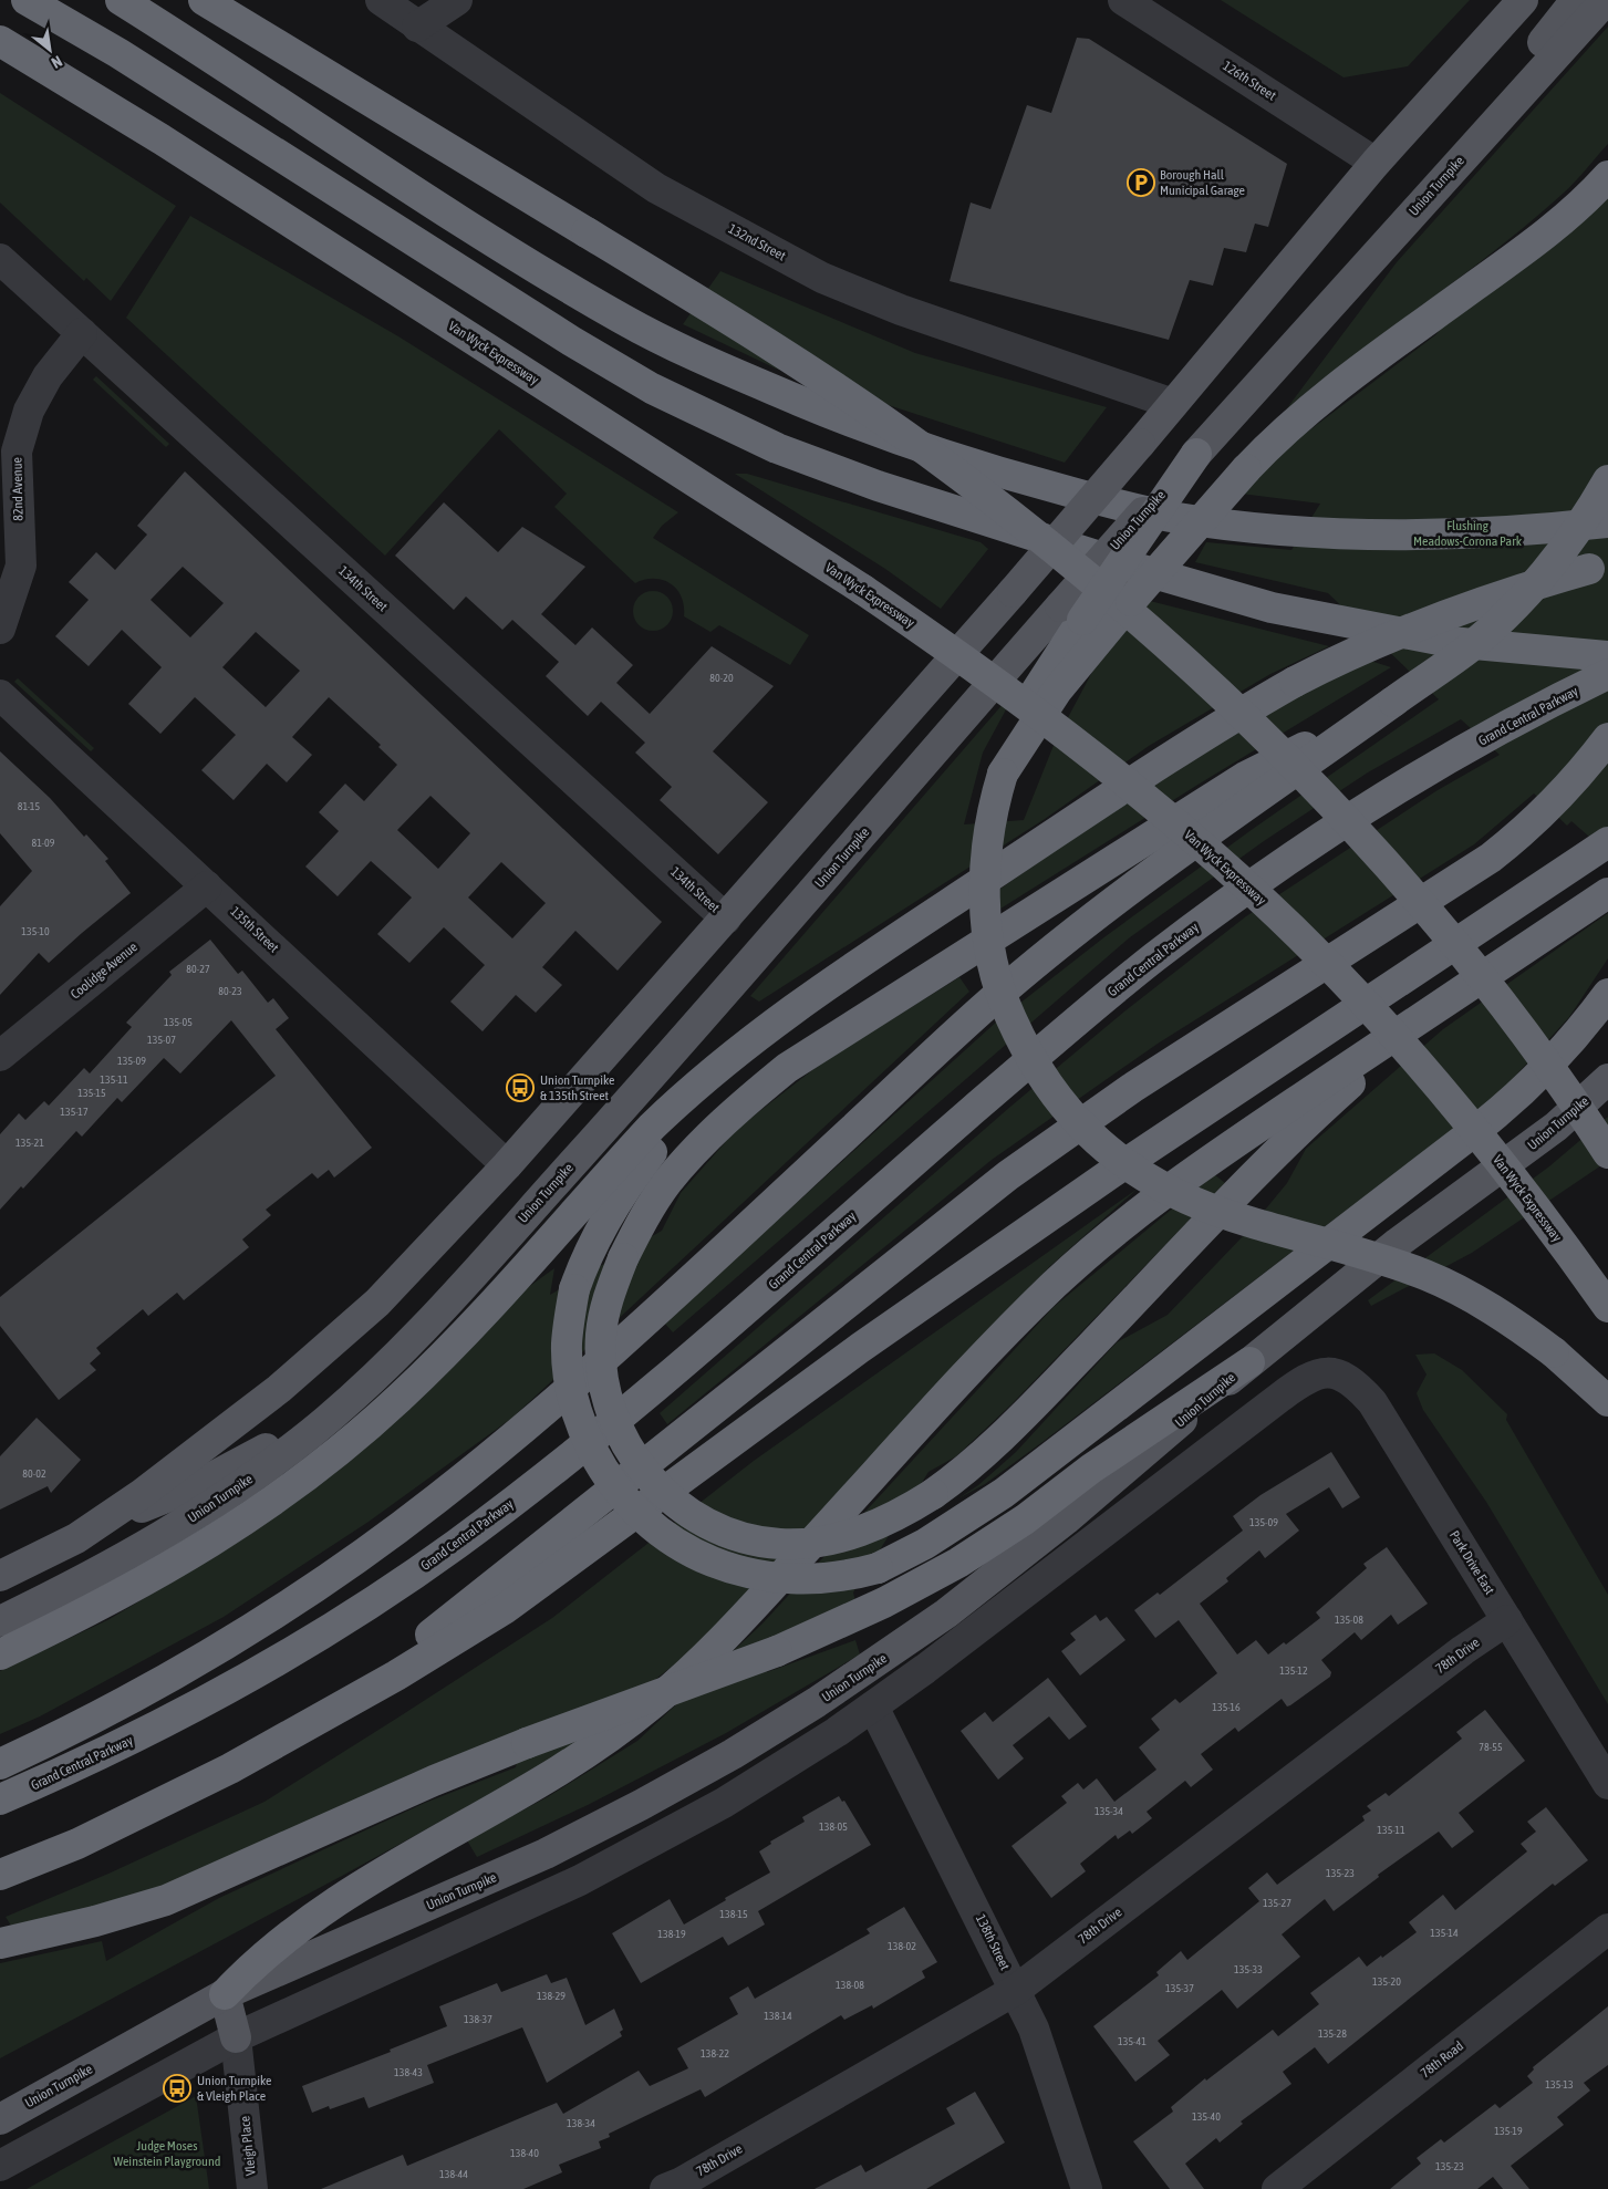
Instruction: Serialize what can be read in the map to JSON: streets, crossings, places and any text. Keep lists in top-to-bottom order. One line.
{"streets":{"highway":["Van Wyck Expressway","Grand Central Parkway"],"main road":["Union Turnpike"],"street":["126th Street","132nd Street","82nd Avenue","134th Street","135th Street","Coolidge Avenue","Park Drive East","78th Drive","138th Street","78th Road","Vleigh Place"]},"crossings":[["82nd Avenue","134th Street"],["135th Street","Coolidge Avenue"],["Park Drive East","78th Drive"],["Park Drive East","138th Street"],["78th Drive","138th Street"]],"parks":["Flushing Meadows-Corona Park","Judge Moses Weinstein Playground"],"places":{"parking":["Borough Hall Municipal Garage"],"bus stop":["Union Turnpike & 135th Street","Union Turnpike & Vleigh Place"]},"house_numbers":["80-20","81-15","81-09","135-10","80-27","80-23","135-05","135-07","135-09","135-11","135-15","135-17","135-21","80-02","135-09","135-08","135-12","135-16","78-55","135-34","138-05","135-11","135-23","135-27","138-15","135-14","138-19","138-02","135-33","135-20","138-08","135-37","138-29","138-14","138-37","135-28","135-41","138-22","138-43","135-13","135-40","138-34","135-19","138-40","135-23","138-44"],"north":"bottom right"}
